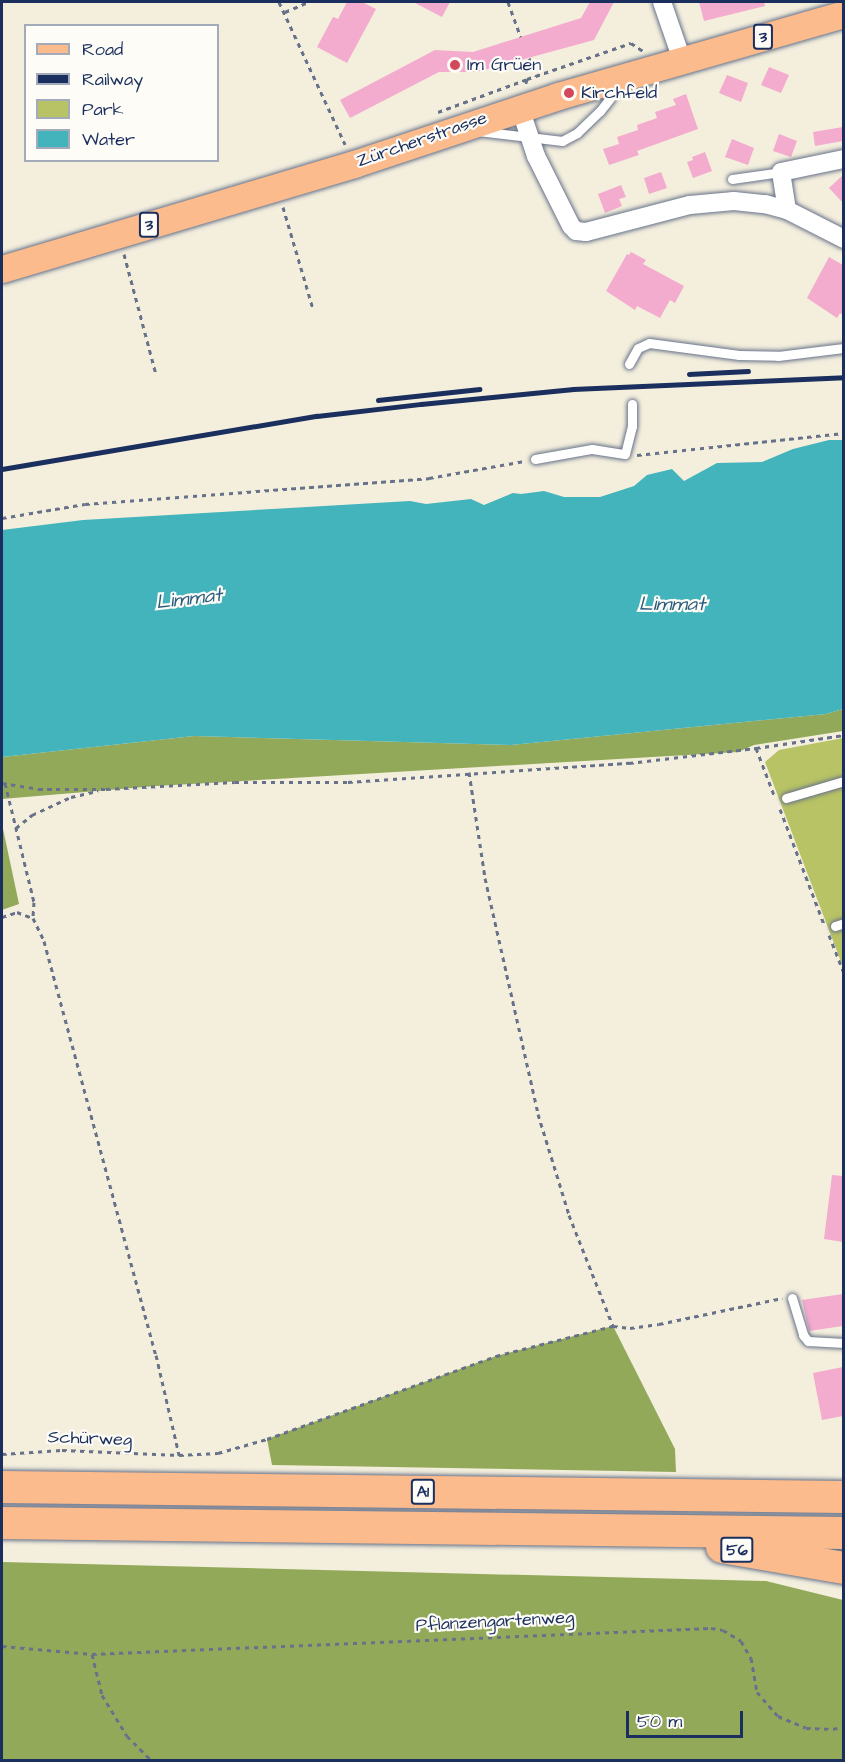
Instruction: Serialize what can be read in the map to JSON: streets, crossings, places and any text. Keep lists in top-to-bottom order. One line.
{"streets":{"highway":["A1","56"],"main road":["3","Zürcherstrasse"],"path":["Schürweg","Pflanzengartenweg"]},"crossings":[["A1","56"]],"water":["Limmat"],"places":["Im Grüen","Kirchfeld"],"legend":["Road","Railway","Park","Water"],"scale_bar":"50 m"}
